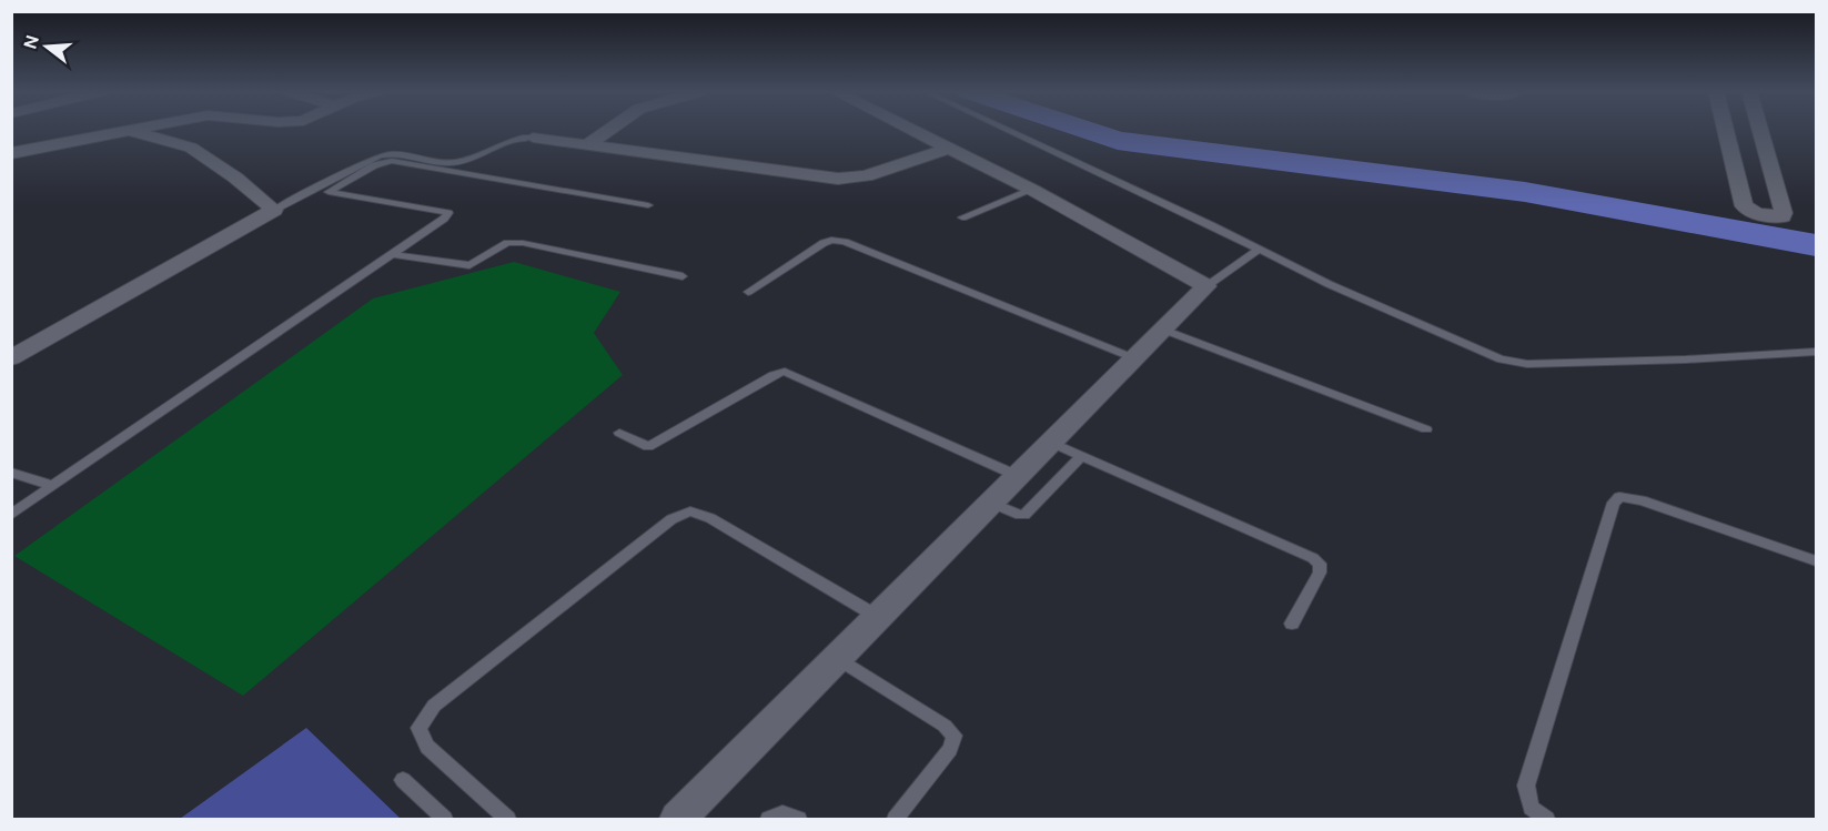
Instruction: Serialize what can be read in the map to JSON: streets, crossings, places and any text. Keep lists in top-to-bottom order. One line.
{"north":"left"}
